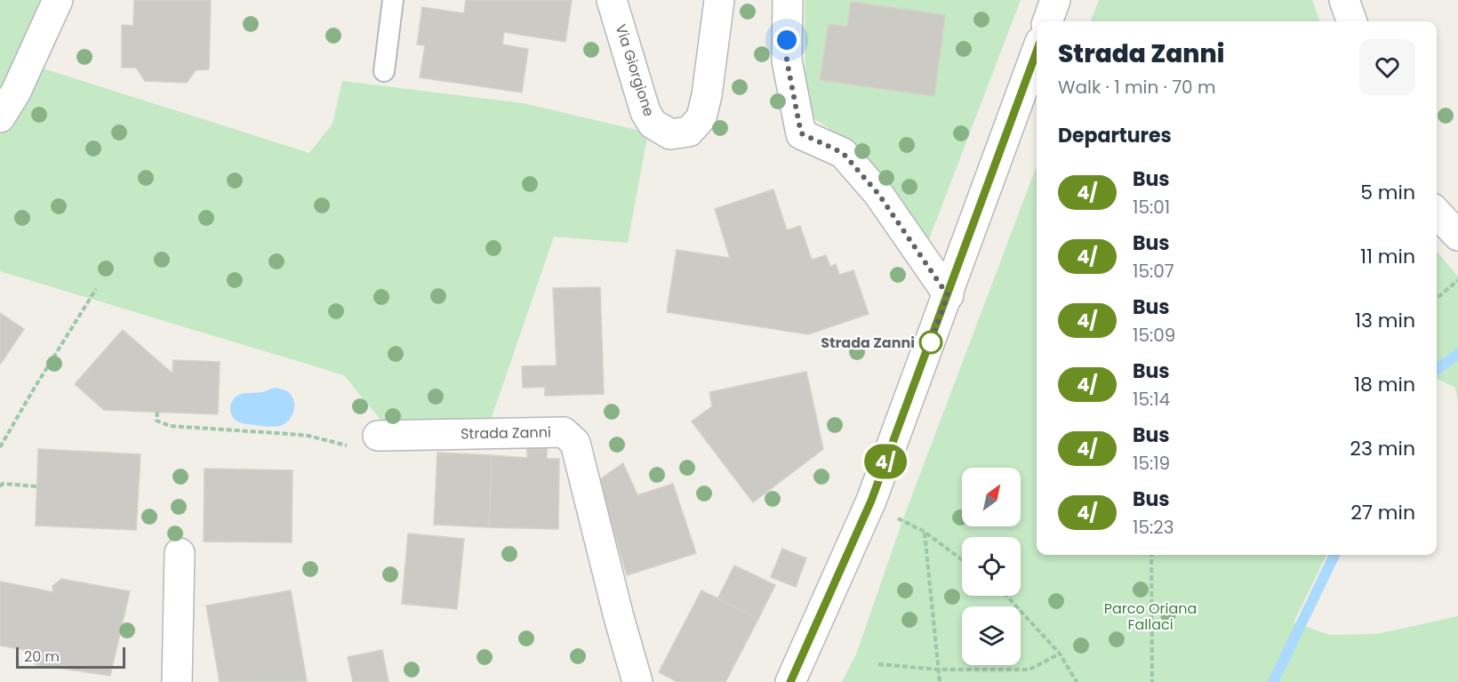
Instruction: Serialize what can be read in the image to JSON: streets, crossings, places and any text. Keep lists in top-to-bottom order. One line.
{"streets":{"street":["Via Giorgione","Strada Zanni"]},"parks":["Parco Oriana Fallaci"],"places":["Strada Zanni"],"lines":["bus line 4/"],"scale_bar":"20 m","north":"top right","page":{"on_map":"4/","heading":[["Strada Zanni","Walk · 1 min · 70 m"],"Departures"],"list":[{"mark":"4/","name":"Bus","note":"15:01","value":"5 min"},{"mark":"4/","name":"Bus","note":"15:07","value":"11 min"},{"mark":"4/","name":"Bus","note":"15:09","value":"13 min"},{"mark":"4/","name":"Bus","note":"15:14","value":"18 min"},{"mark":"4/","name":"Bus","note":"15:19","value":"23 min"},{"mark":"4/","name":"Bus","note":"15:23","value":"27 min"}],"scale":"20 m"}}
